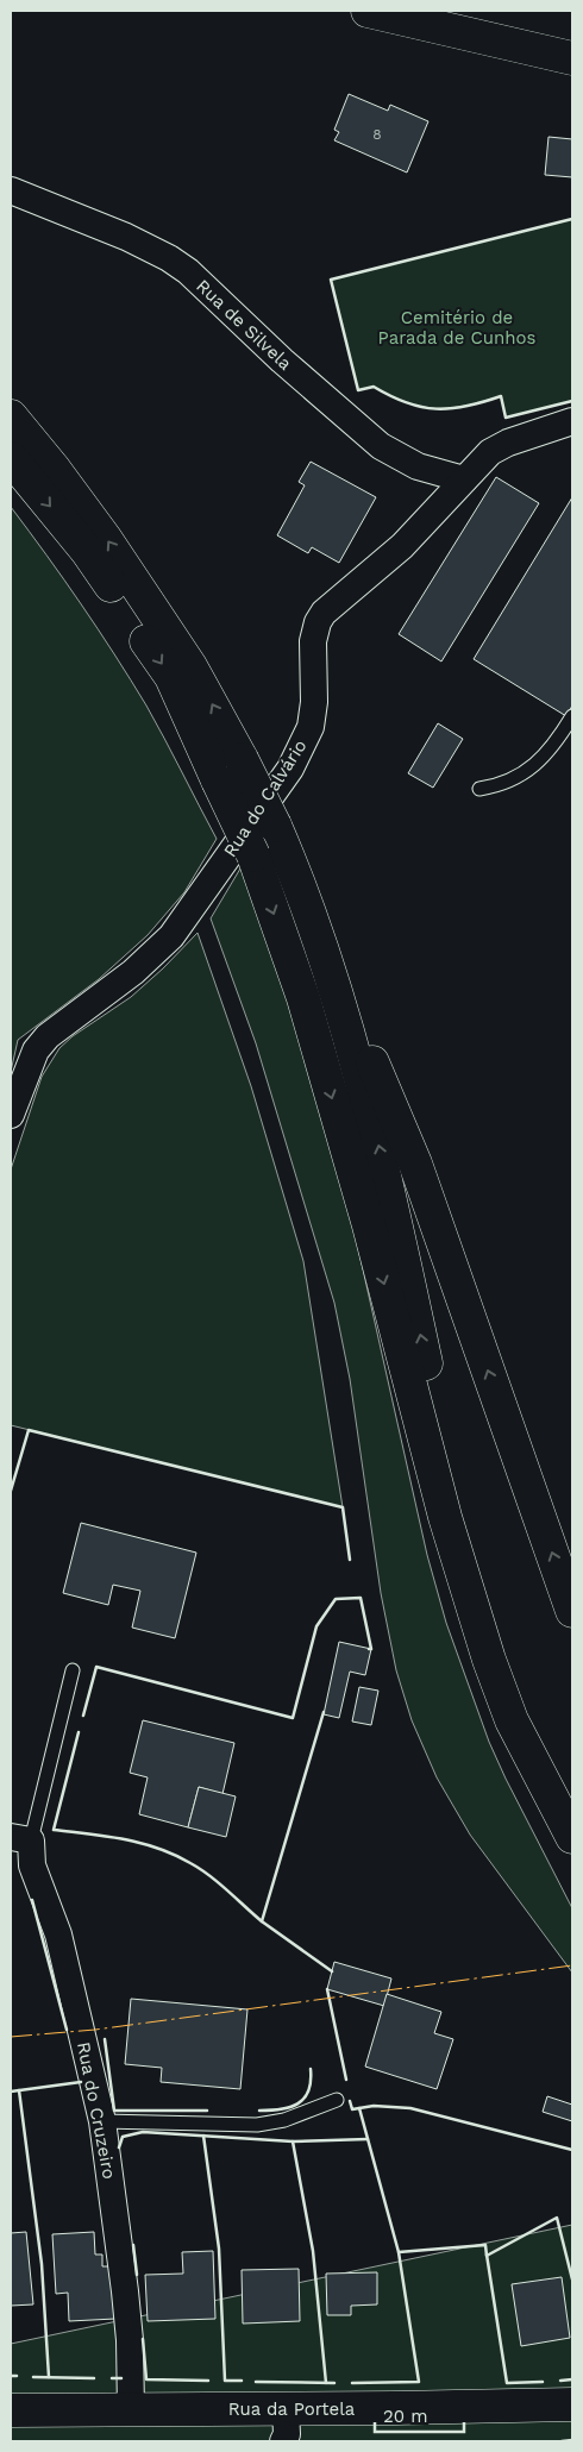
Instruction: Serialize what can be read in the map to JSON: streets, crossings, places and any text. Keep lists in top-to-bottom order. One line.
{"streets":{"main road":["Rua da Portela"],"street":["Rua de Silvela","Rua do Calvário","Rua do Cruzeiro"]},"crossings":[["Rua de Silvela","Rua do Calvário"],["Rua do Cruzeiro","Rua da Portela"]],"parks":["Cemitério de Parada de Cunhos"],"house_numbers":["8"],"scale_bar":"20 m"}
